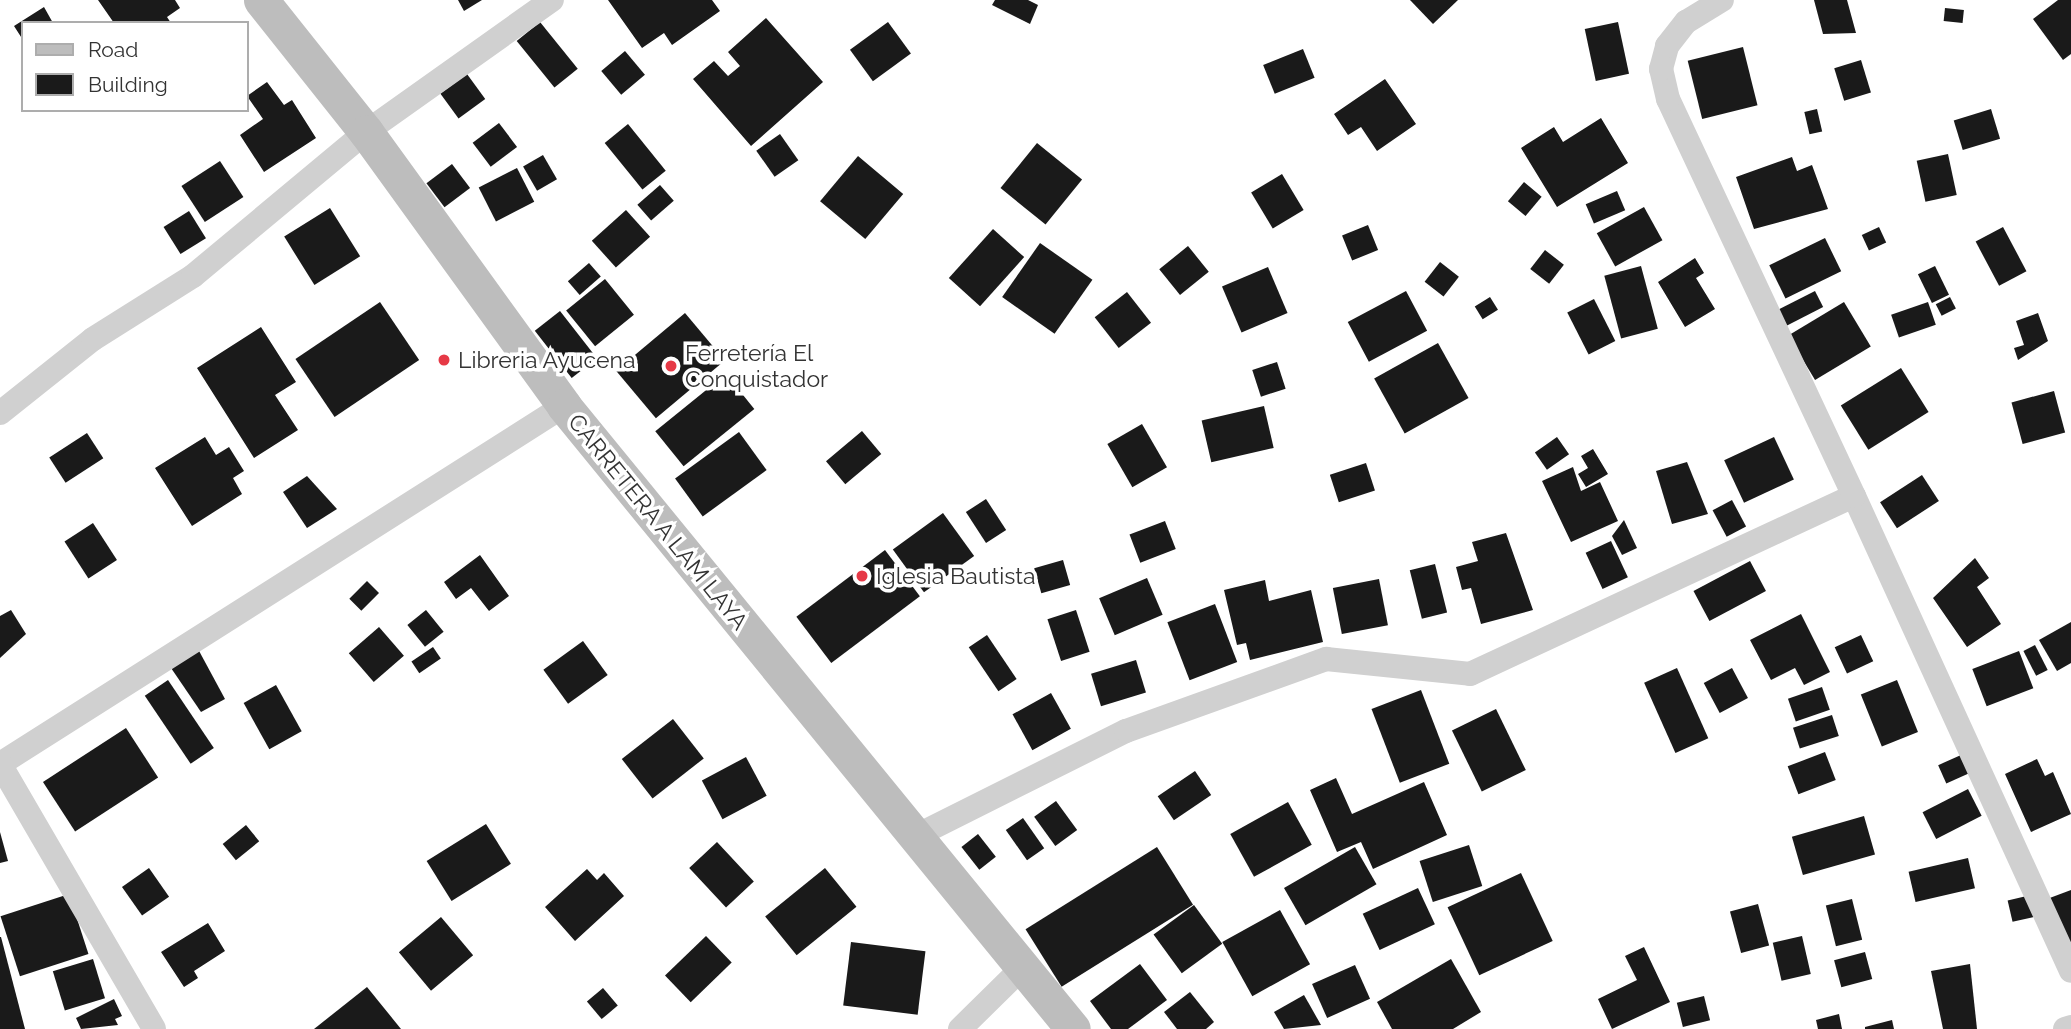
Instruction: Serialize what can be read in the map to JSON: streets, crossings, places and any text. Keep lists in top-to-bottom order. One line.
{"streets":{"main road":["CARRETERA A LAM LAYA"]},"places":["Libreria Ayucena","Ferretería El Conquistador","Iglesia Bautista"],"legend":["Road","Building"]}
